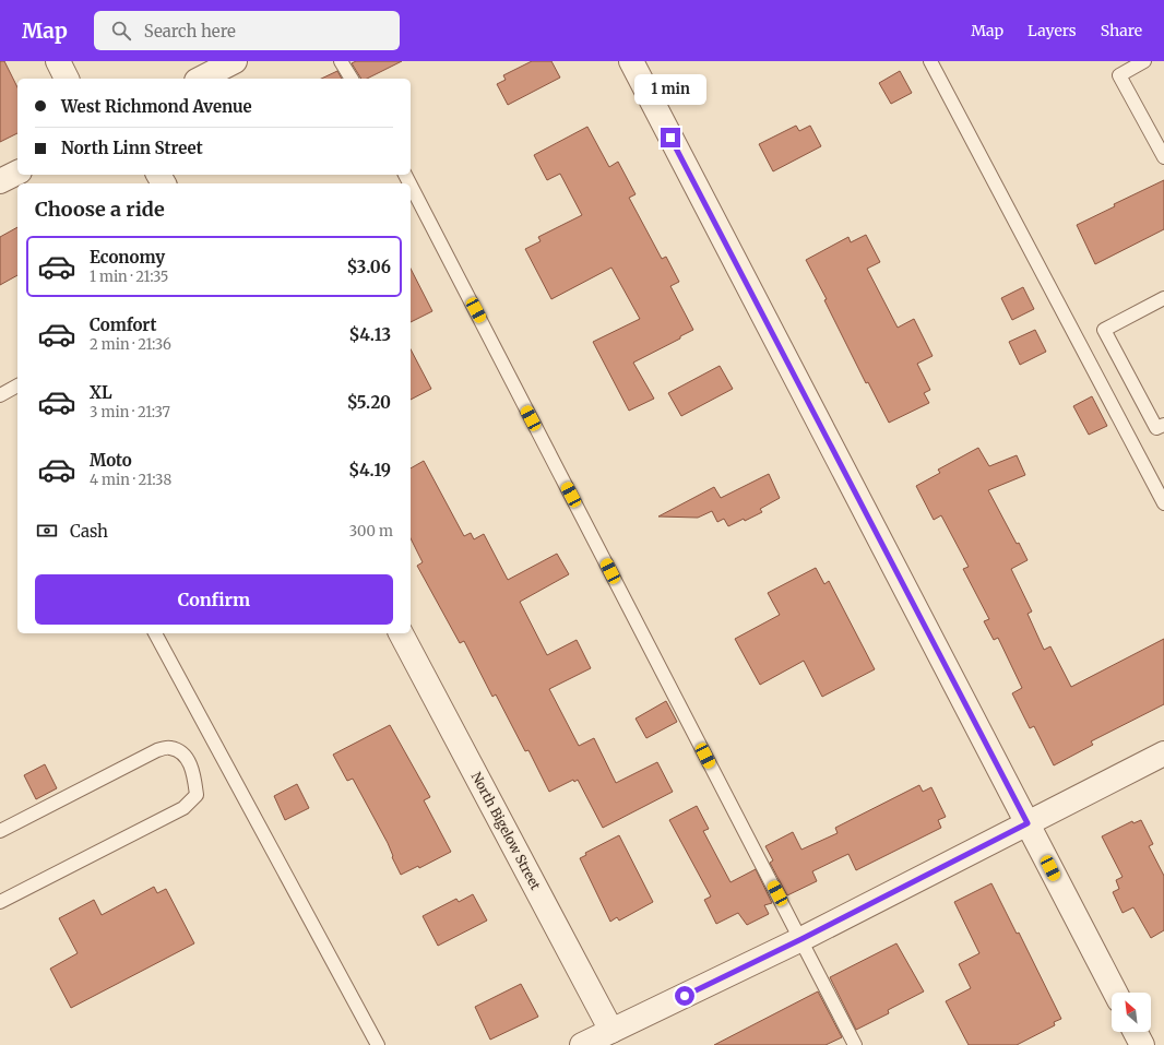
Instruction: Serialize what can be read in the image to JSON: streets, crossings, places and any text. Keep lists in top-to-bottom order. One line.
{"streets":{"street":["North Bigelow Street"]},"north":"top left","page":{"header":"Map","search":"Search here","nav":["Map","Layers","Share"],"bubble":"1 min","banner":["West Richmond Avenue","North Linn Street"],"heading":"Choose a ride","list":[{"name":"Economy","note":"1 min · 21:35","value":"$3.06"},{"name":"Comfort","note":"2 min · 21:36","value":"$4.13"},{"name":"XL","note":"3 min · 21:37","value":"$5.20"},{"name":"Moto","note":"4 min · 21:38","value":"$4.19"}],"pay":["Cash","300 m"],"buttons":"Confirm"}}
